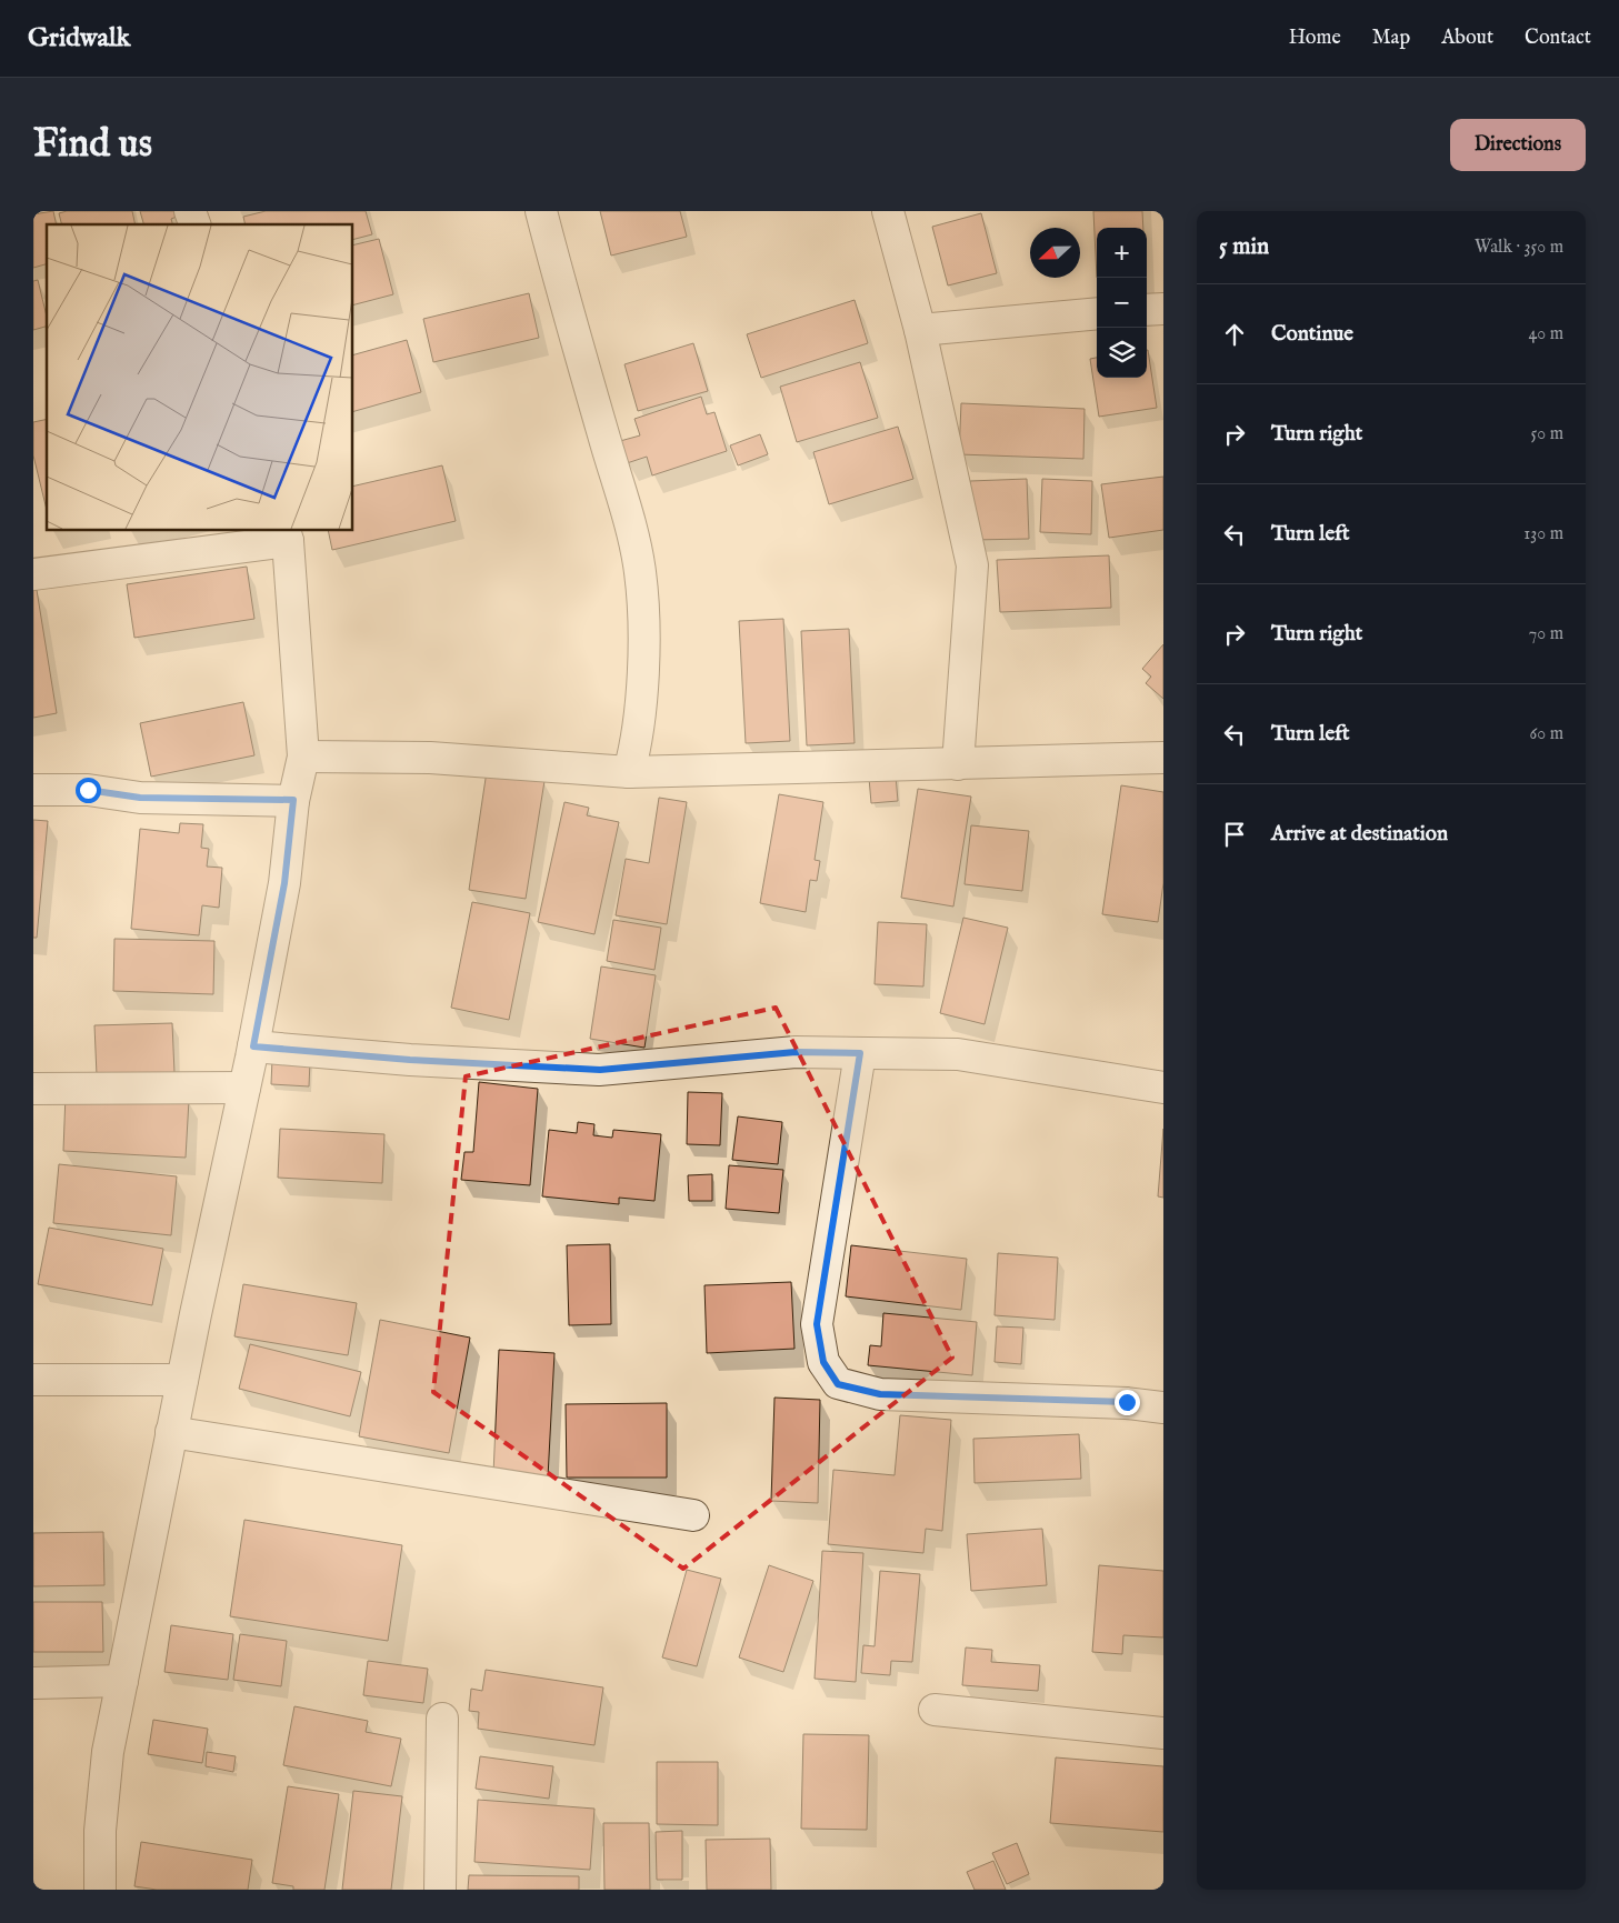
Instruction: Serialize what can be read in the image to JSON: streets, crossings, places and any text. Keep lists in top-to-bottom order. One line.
{"north":"left","page":{"header":"Gridwalk","nav":["Home","Map","About","Contact"],"buttons":"Directions","title":"Find us","heading":["5 min","Walk · 350 m"],"map_buttons":["+","−"],"list":[["Continue","40 m"],["Turn right","50 m"],["Turn left","130 m"],["Turn right","70 m"],["Turn left","60 m"],"Arrive at destination"]}}
